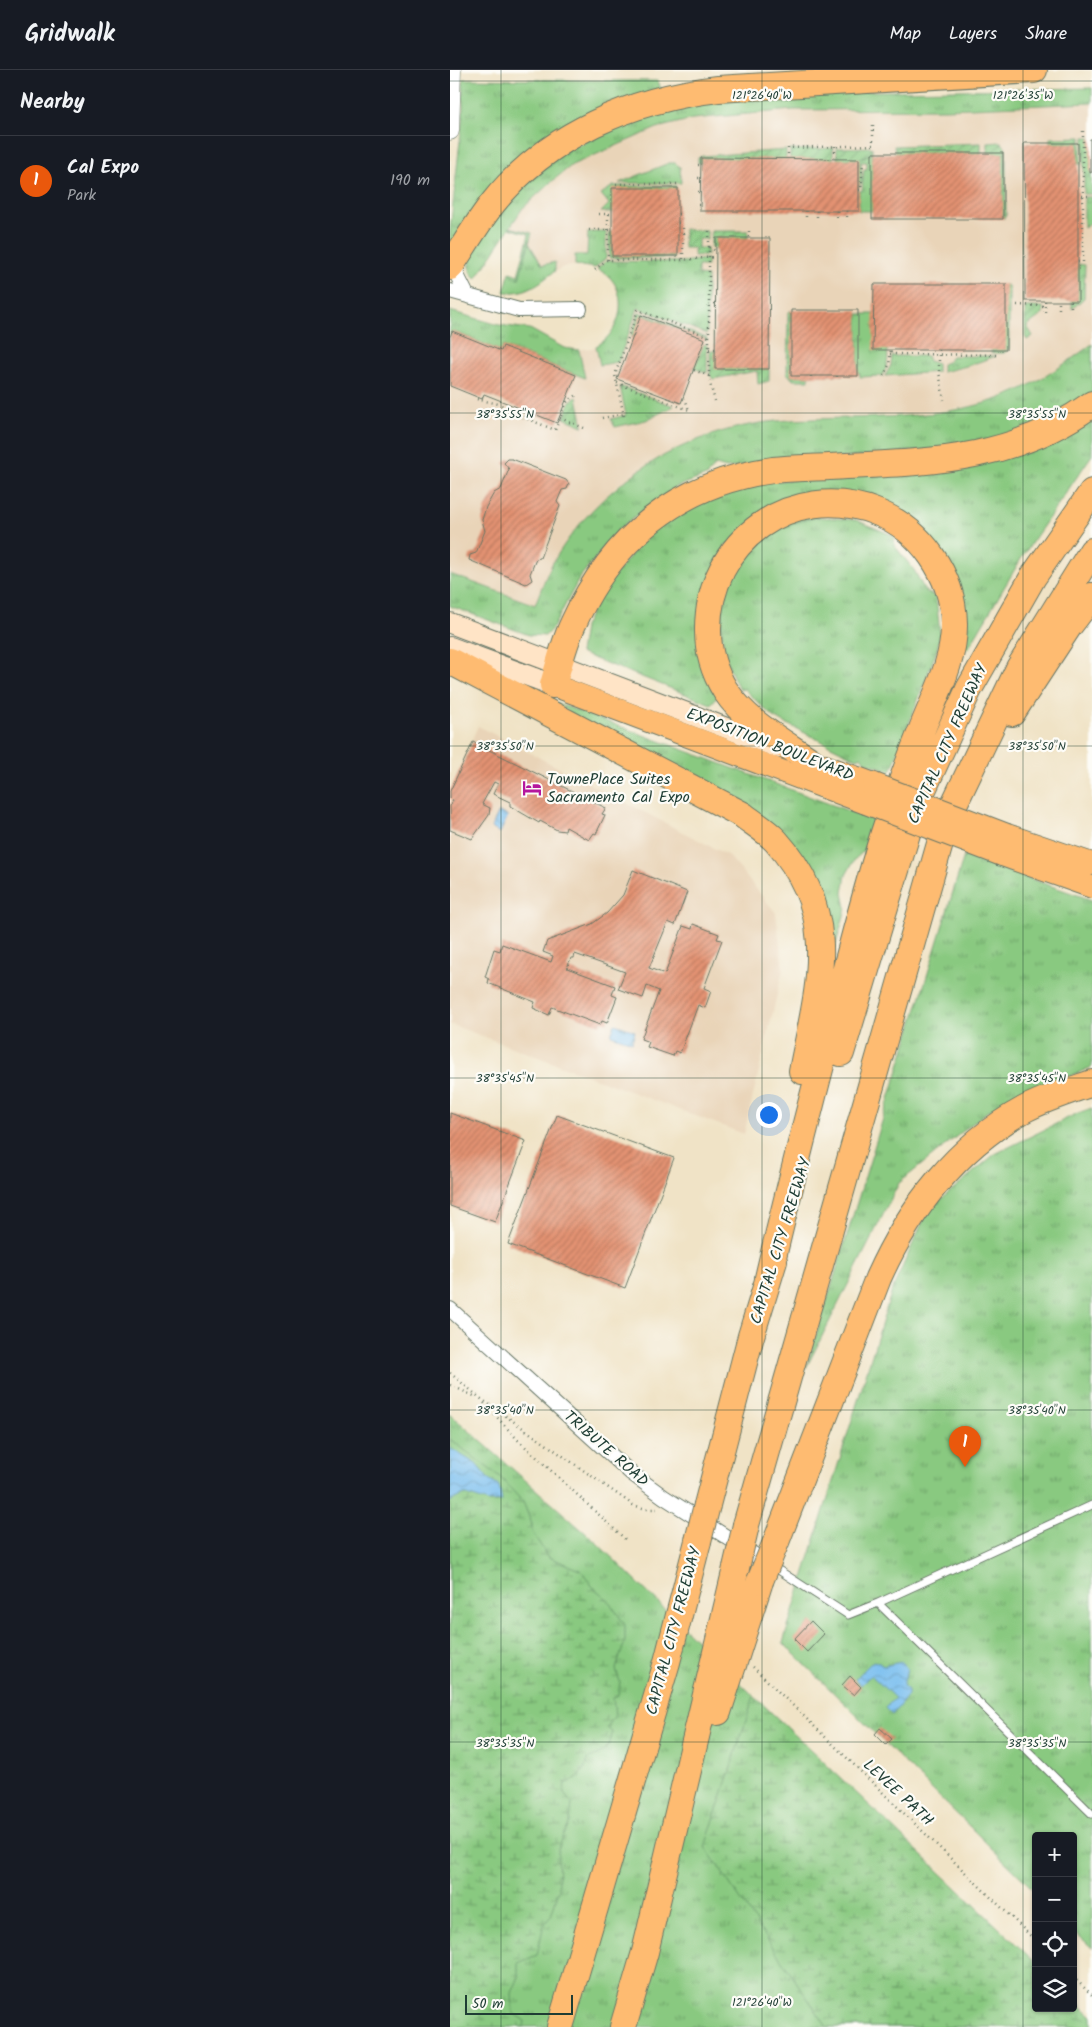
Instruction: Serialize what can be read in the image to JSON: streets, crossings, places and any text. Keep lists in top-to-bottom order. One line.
{"streets":{"highway":["CAPITAL CITY FREEWAY"],"main road":["EXPOSITION BOULEVARD"],"street":["TRIBUTE ROAD"],"path":["LEVEE PATH"]},"places":{"hotel":["TownePlace Suites Sacramento Cal Expo"]},"scale_bar":"50 m","page":{"header":"Gridwalk","nav":["Map","Layers","Share"],"heading":"Nearby","list":[{"mark":"1","name":"Cal Expo","note":"Park","value":"190 m"}],"pins":"1","map_buttons":["+","−"],"scale":"50 m"},"coordinates":["121°26'40\"W","121°26'35\"W","38°35'55\"N","38°35'50\"N","38°35'45\"N","38°35'40\"N","38°35'35\"N"]}
